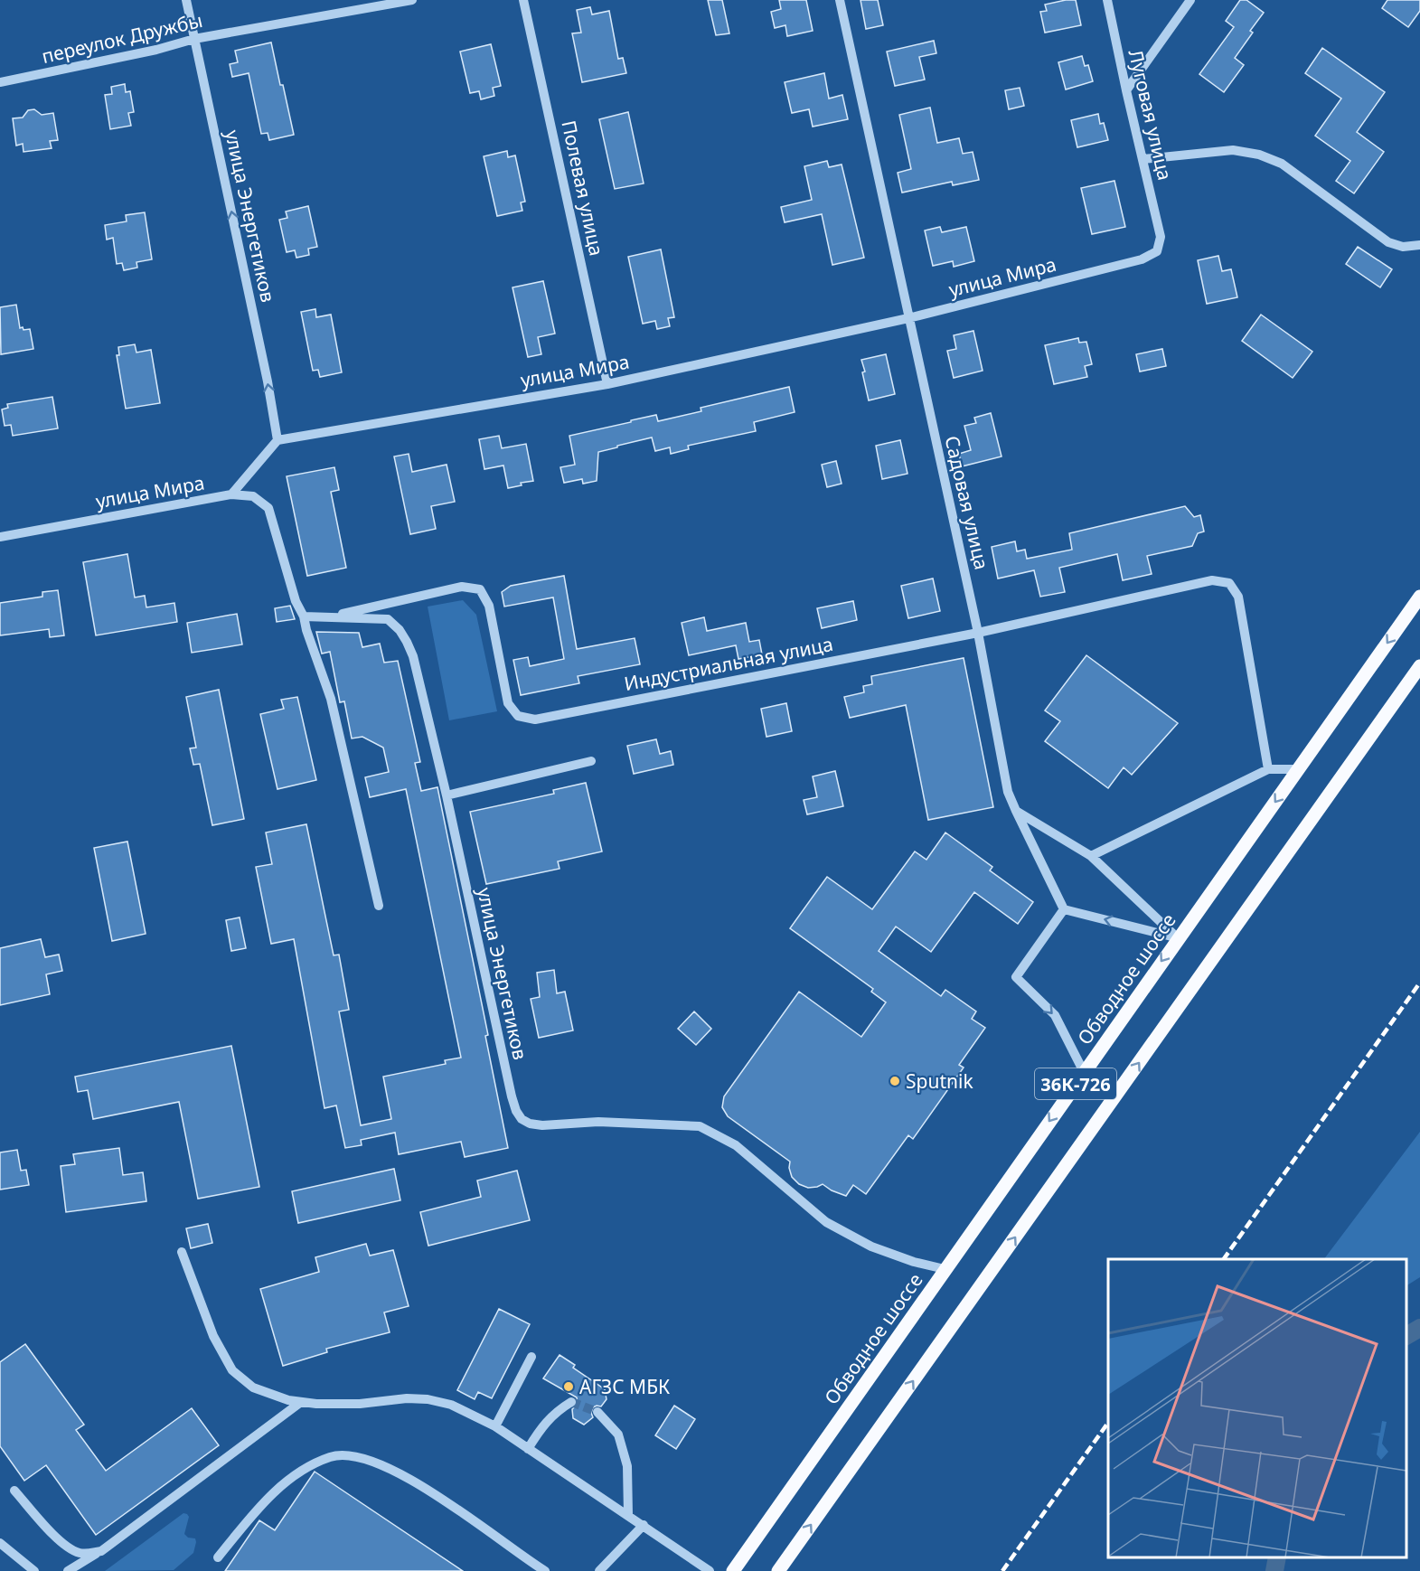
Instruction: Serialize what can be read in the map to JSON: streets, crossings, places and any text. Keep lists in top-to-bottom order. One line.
{"streets":{"main road":["Обводное шоссе","36К-726"],"street":["переулок Дружбы","Луговая улица","Полевая улица","улица Энергетиков","улица Мира","Садовая улица","Индустриальная улица"]},"crossings":[["переулок Дружбы","улица Энергетиков"],["Луговая улица","улица Мира"],["Полевая улица","улица Мира"],["улица Энергетиков","улица Мира"],["улица Энергетиков","Индустриальная улица"],["улица Энергетиков","Обводное шоссе"],["улица Мира","Садовая улица"],["Садовая улица","Индустриальная улица"]],"places":["Sputnik","АГЗС МБК"]}
